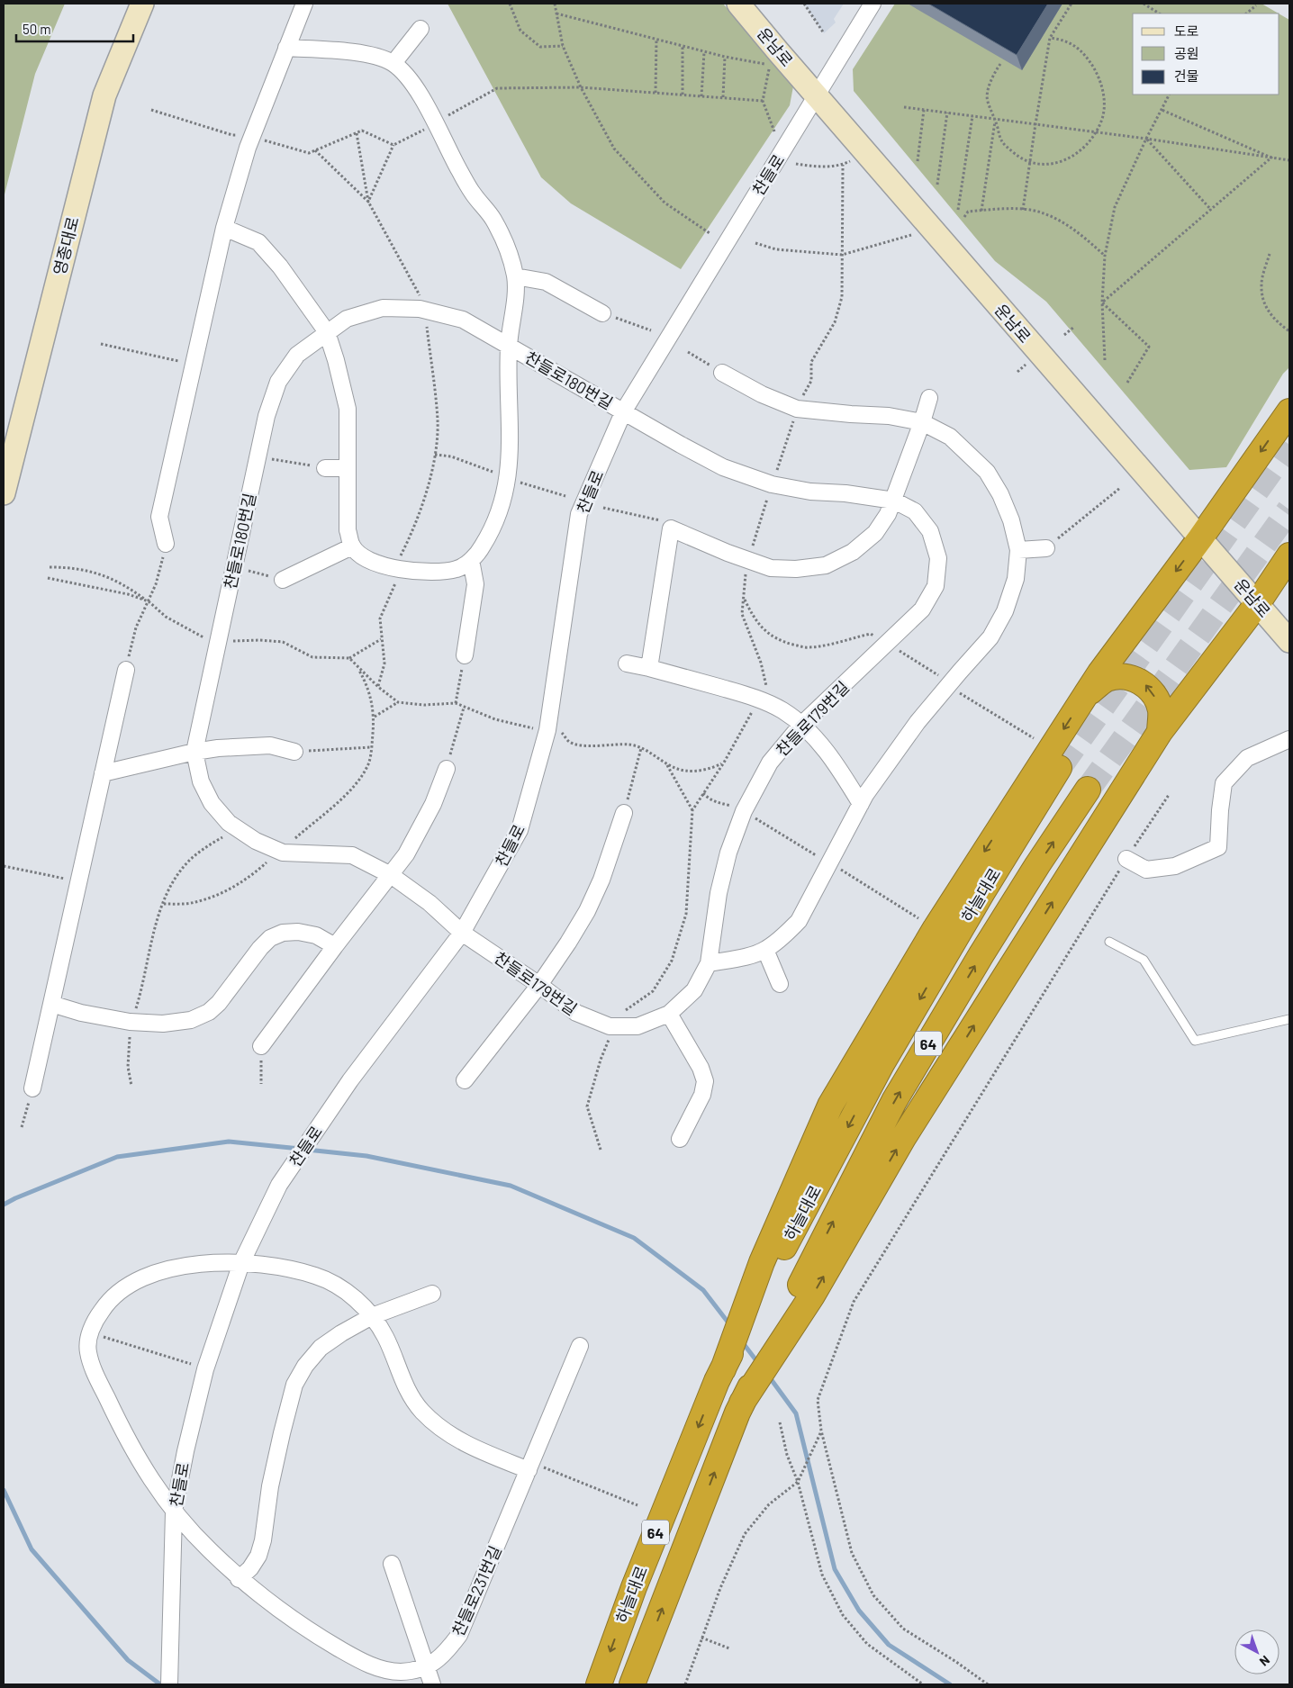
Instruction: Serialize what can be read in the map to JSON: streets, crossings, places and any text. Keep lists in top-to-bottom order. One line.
{"streets":{"highway":["하늘대로","64"],"street":["운남로","찬들로","영종대로","찬들로180번길","찬들로179번길","찬들로231번길"]},"crossings":[["운남로","찬들로"],["찬들로","찬들로180번길"],["찬들로","찬들로179번길"],["찬들로","찬들로231번길"],["찬들로180번길","찬들로179번길"],["하늘대로","64"]],"legend":["도로","공원","건물"],"scale_bar":"50 m","north":"bottom right"}
